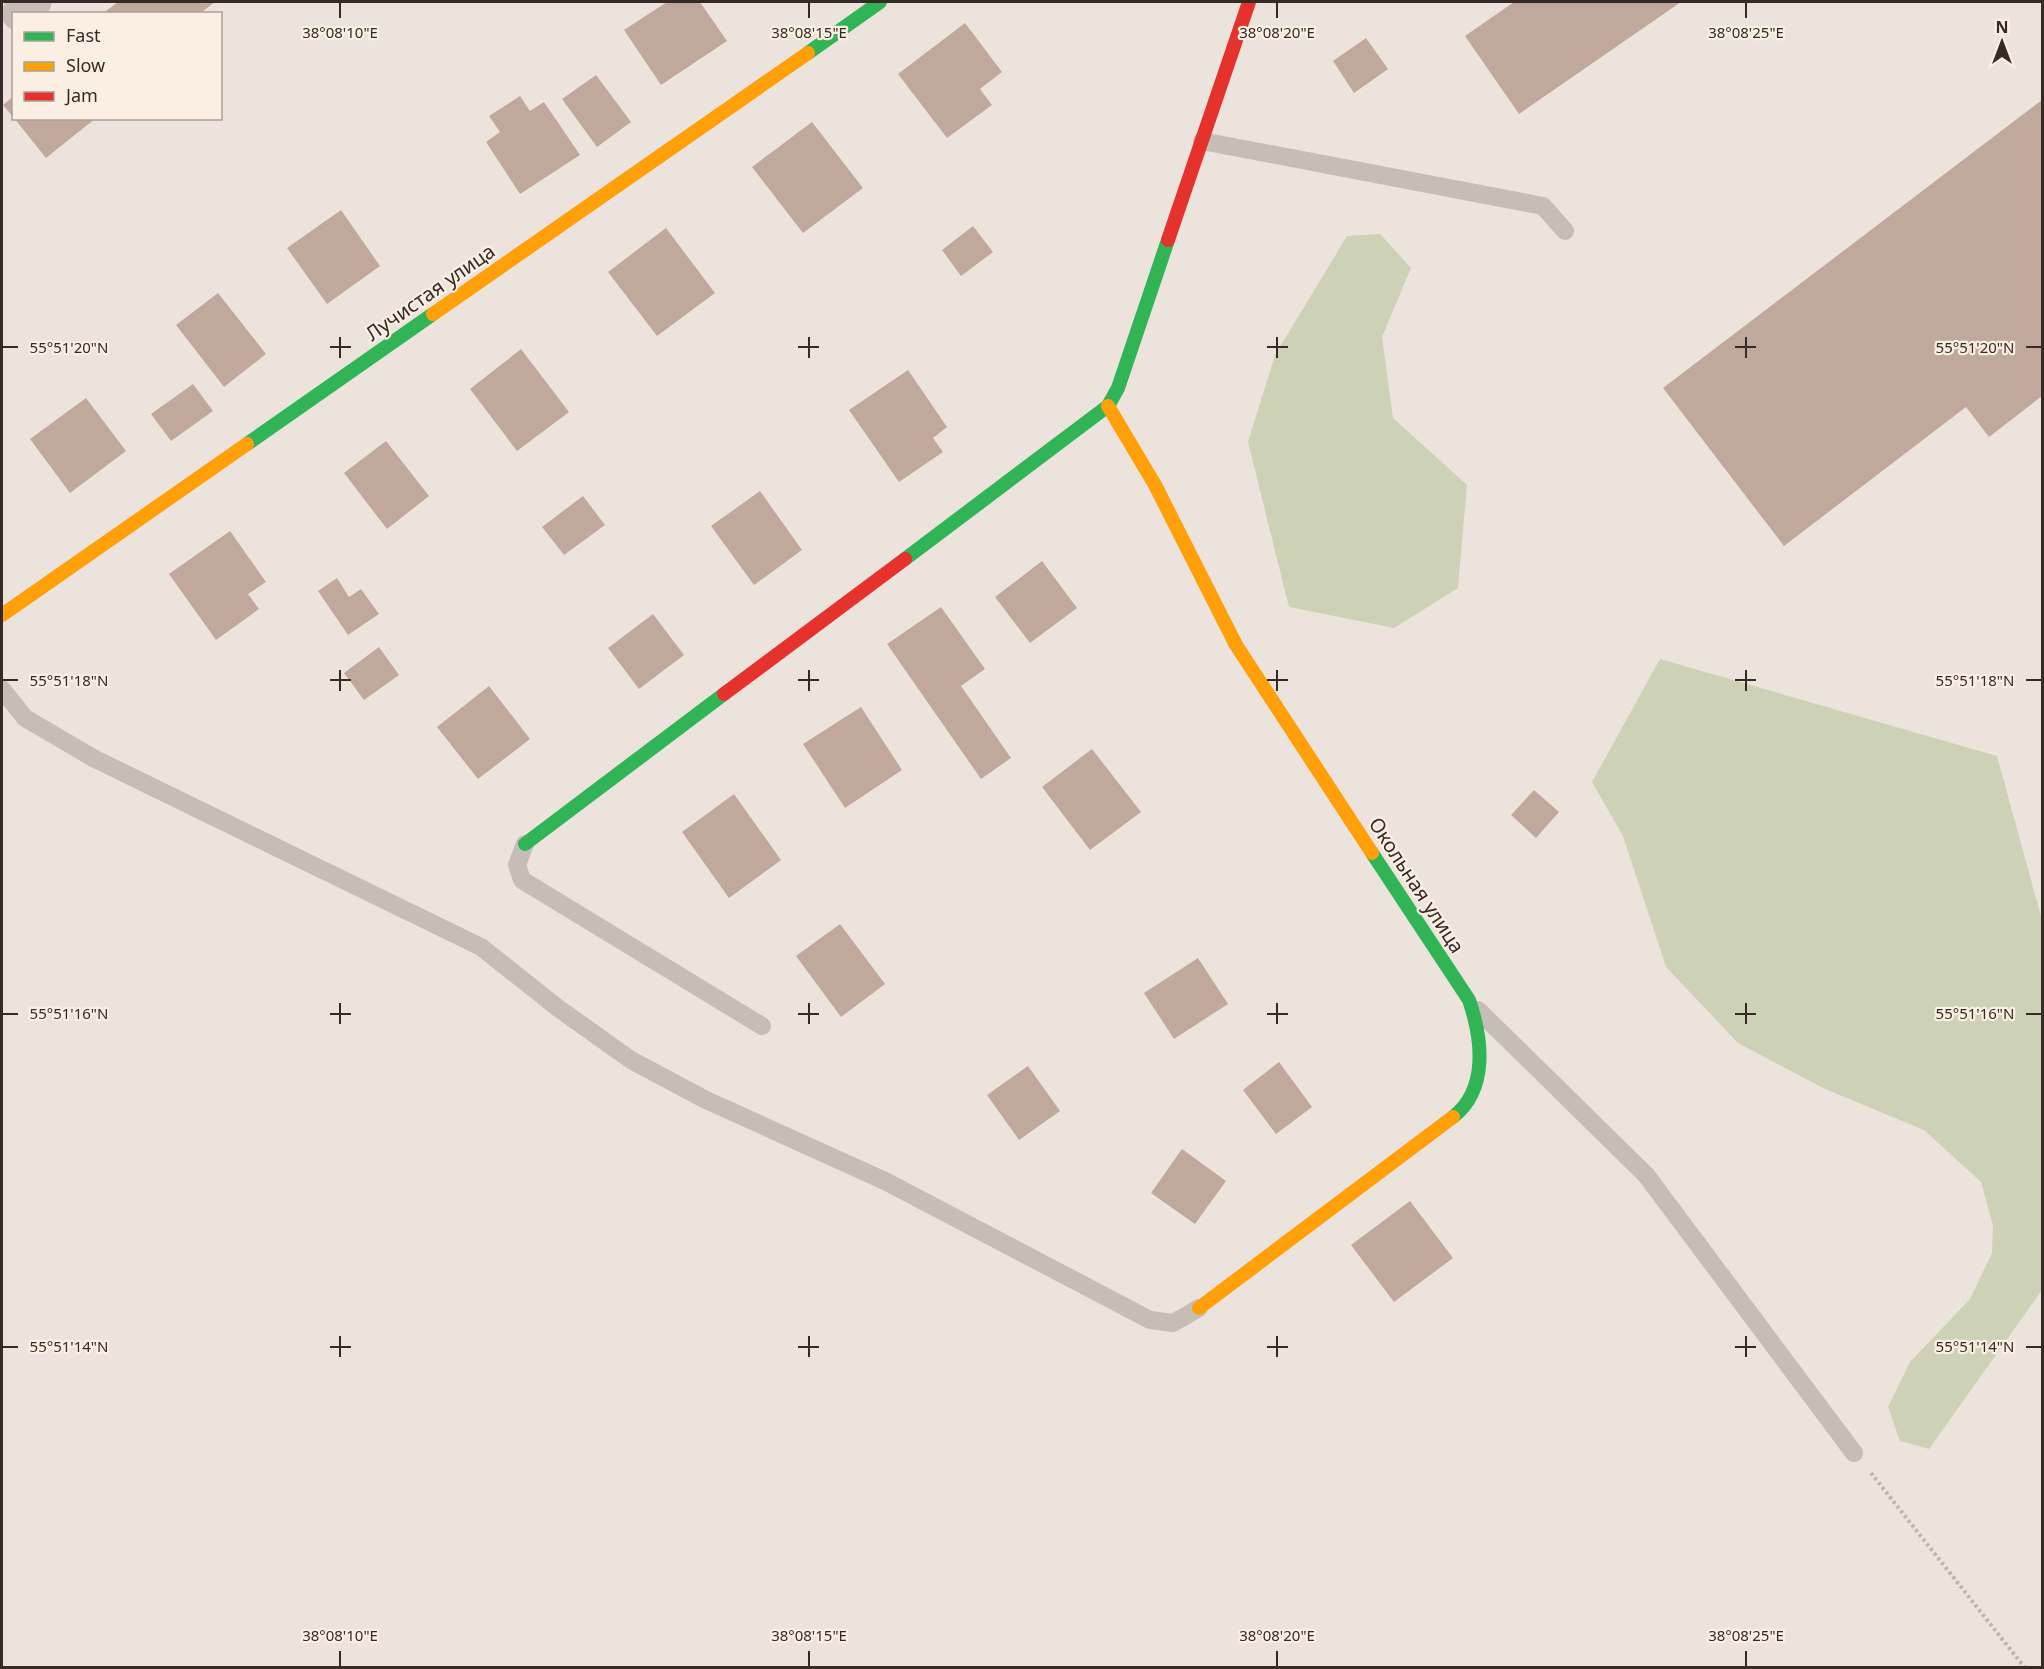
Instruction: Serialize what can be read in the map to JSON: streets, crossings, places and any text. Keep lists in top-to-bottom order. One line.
{"streets":{"street":["Лучистая улица","Окольная улица"]},"legend":["Fast","Slow","Jam"],"north":"top","coordinates":["38°08'10\"E","38°08'15\"E","38°08'20\"E","38°08'25\"E","55°51'20\"N","55°51'18\"N","55°51'16\"N","55°51'14\"N"]}
